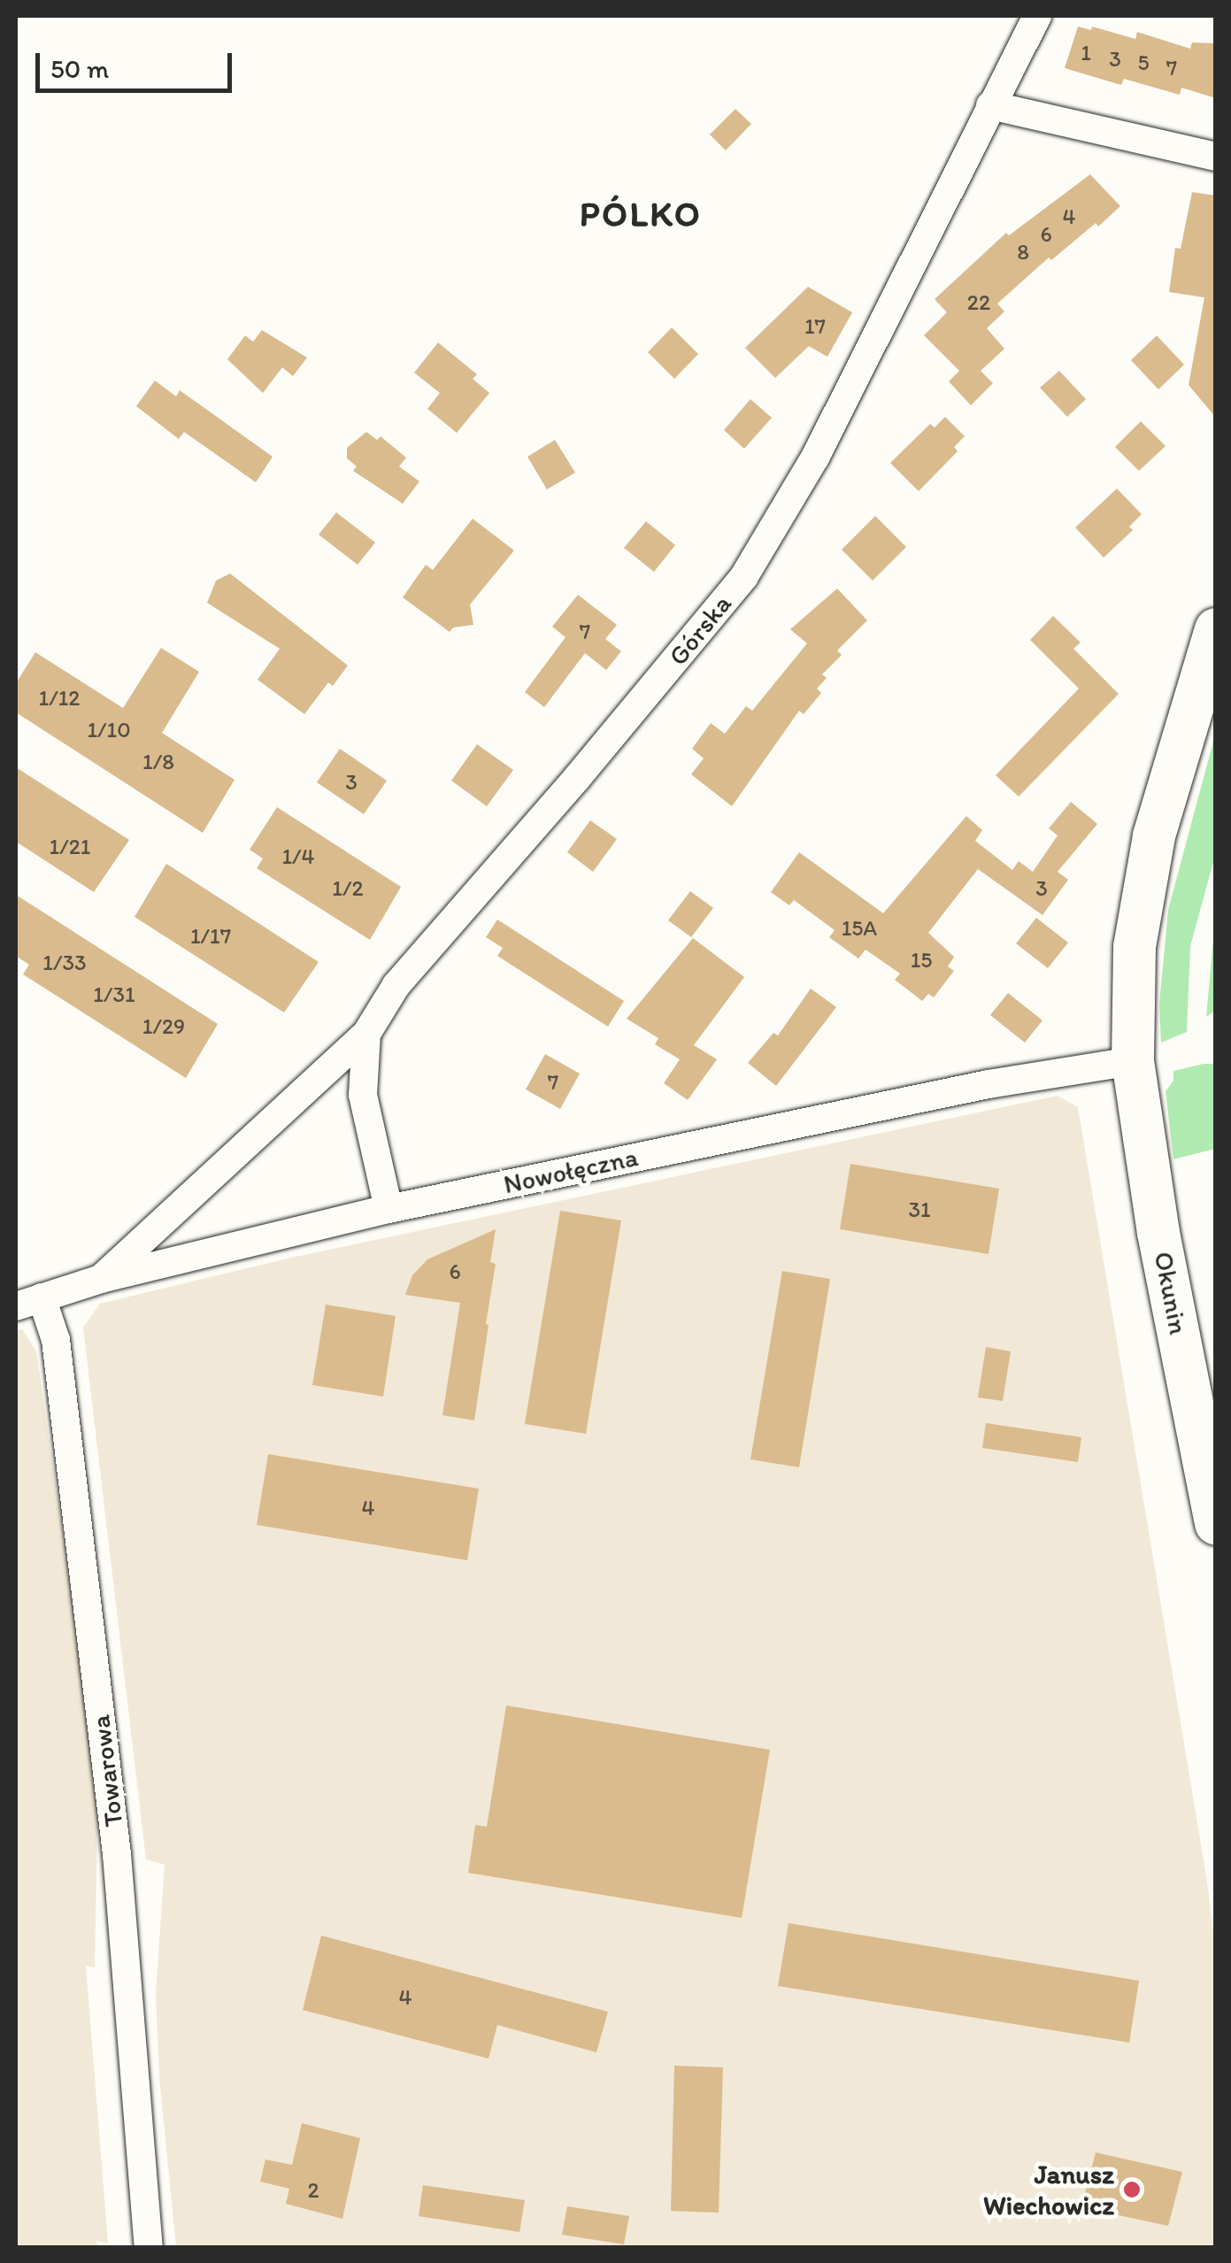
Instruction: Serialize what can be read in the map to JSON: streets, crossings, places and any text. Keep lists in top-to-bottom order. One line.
{"streets":{"main road":["Okunin"],"street":["Górska","Nowołęczna","Towarowa"]},"crossings":[["Górska","Nowołęczna"],["Nowołęczna","Okunin"],["Nowołęczna","Towarowa"]],"districts":["PÓLKO"],"places":["Janusz Wiechowicz"],"house_numbers":["1","3","5","7","4","6","8","22","17","7","1/12","1/10","1/8","3","1/21","1/4","1/2","3","15A","1/17","15","1/33","1/31","1/29","7","31","6","4","4","2"],"scale_bar":"50 m"}
